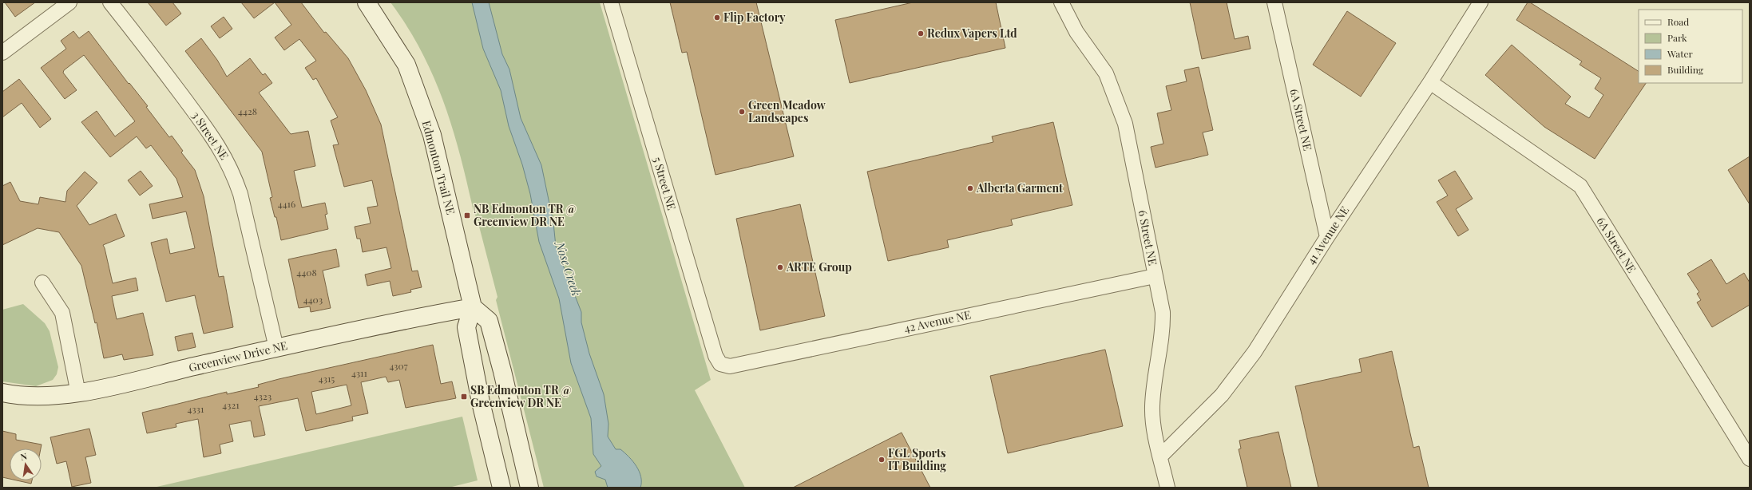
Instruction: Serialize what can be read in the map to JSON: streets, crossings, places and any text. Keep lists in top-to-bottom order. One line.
{"streets":{"main road":["Edmonton Trail NE","Greenview Drive NE"],"street":["6A Street NE","3 Street NE","5 Street NE","41 Avenue NE","6 Street NE","42 Avenue NE"]},"crossings":[["6A Street NE","41 Avenue NE"],["3 Street NE","Greenview Drive NE"],["Edmonton Trail NE","Greenview Drive NE"],["5 Street NE","42 Avenue NE"],["41 Avenue NE","6 Street NE"],["6 Street NE","42 Avenue NE"]],"water":["Nose Creek"],"places":{"other":["Flip Factory","Redux Vapers Ltd","Green Meadow Landscapes","Alberta Garment","ARTE Group","FGL Sports IT Building"],"transit":["NB Edmonton TR @ Greenview DR NE","SB Edmonton TR @ Greenview DR NE"]},"house_numbers":["4428","4416","4408","4403","4307","4311","4315","4323","4321","4331"],"legend":["Road","Park","Water","Building"],"north":"top"}
